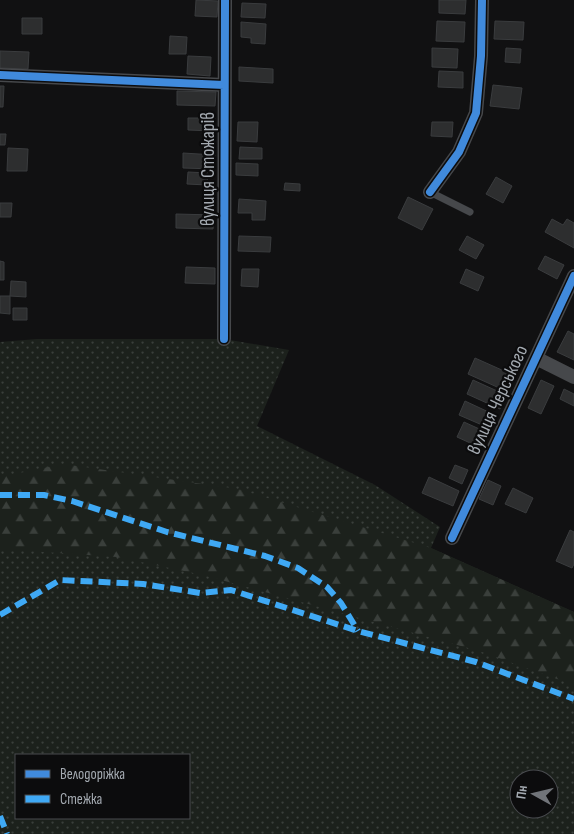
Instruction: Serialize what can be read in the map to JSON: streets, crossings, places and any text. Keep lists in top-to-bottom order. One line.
{"streets":{"street":["вулиця Стожарів","вулиця Черського"]},"legend":["Велодоріжка","Стежка"],"north":"left"}
